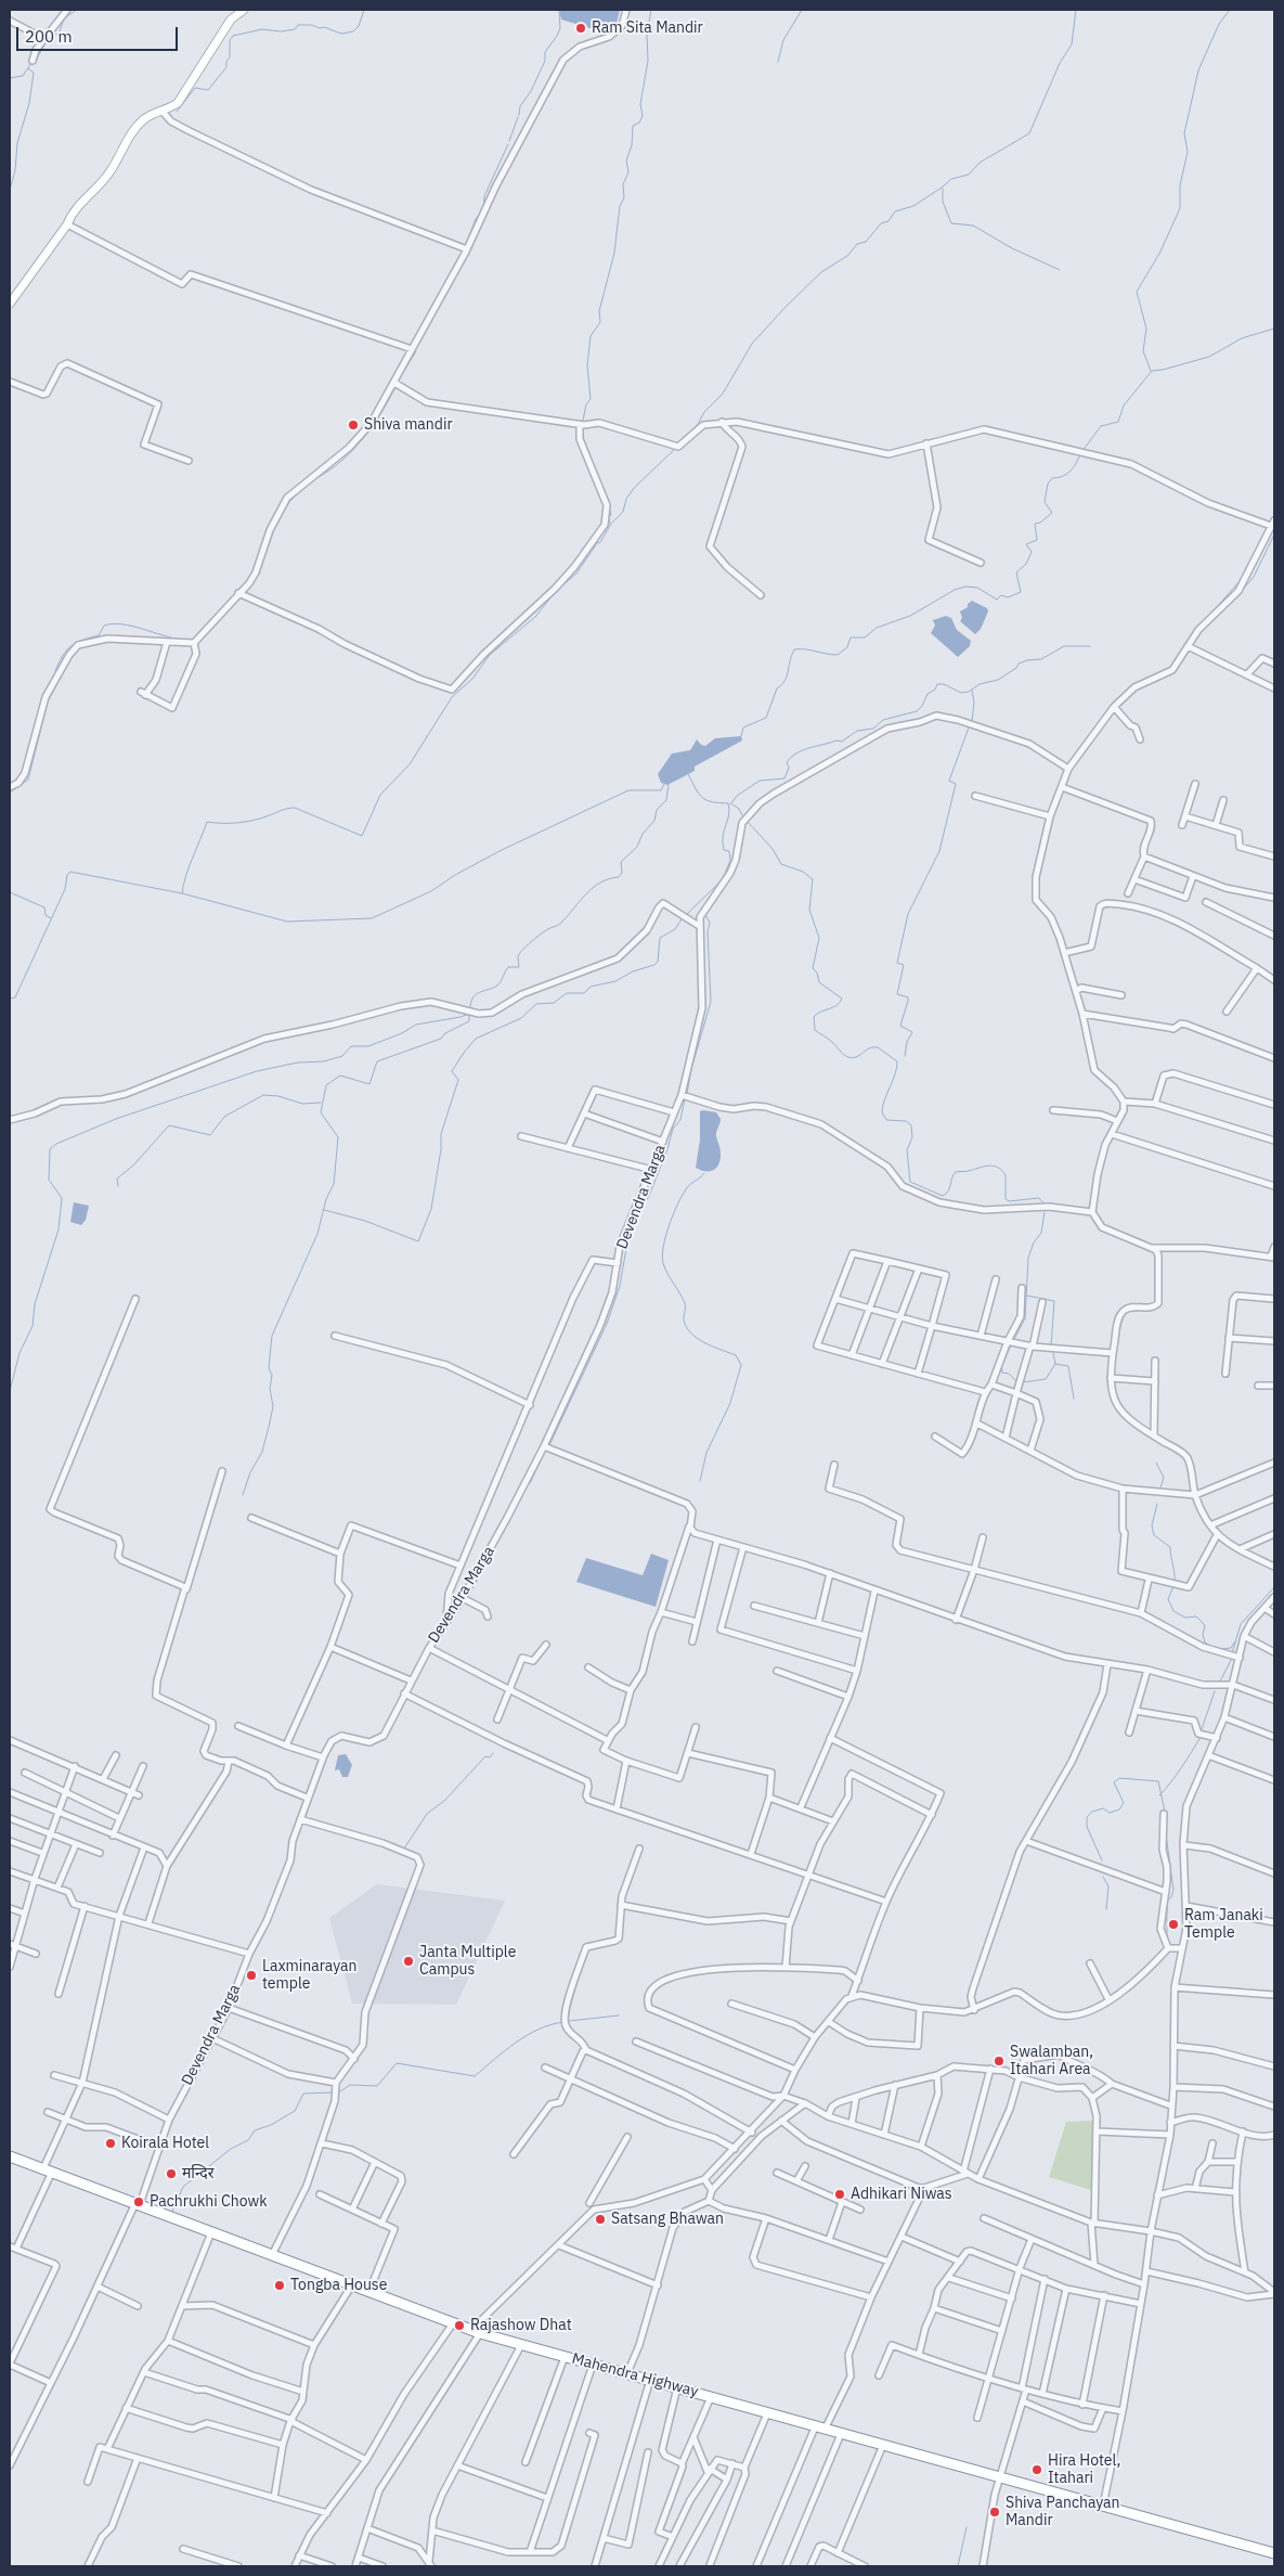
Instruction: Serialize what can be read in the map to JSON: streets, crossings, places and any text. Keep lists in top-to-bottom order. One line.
{"streets":{"highway":["Mahendra Highway"],"street":["Devendra Marga"]},"crossings":[["Devendra Marga","Mahendra Highway"]],"places":["Ram Sita Mandir","Shiva mandir","Ram Janaki Temple","Janta Multiple Campus","Laxminarayan temple","Swalamban, Itahari Area","Koirala Hotel","मन्दिर","Adhikari Niwas","Pachrukhi Chowk","Satsang Bhawan","Tongba House","Rajashow Dhat","Hira Hotel, Itahari","Shiva Panchayan Mandir"],"scale_bar":"200 m"}
